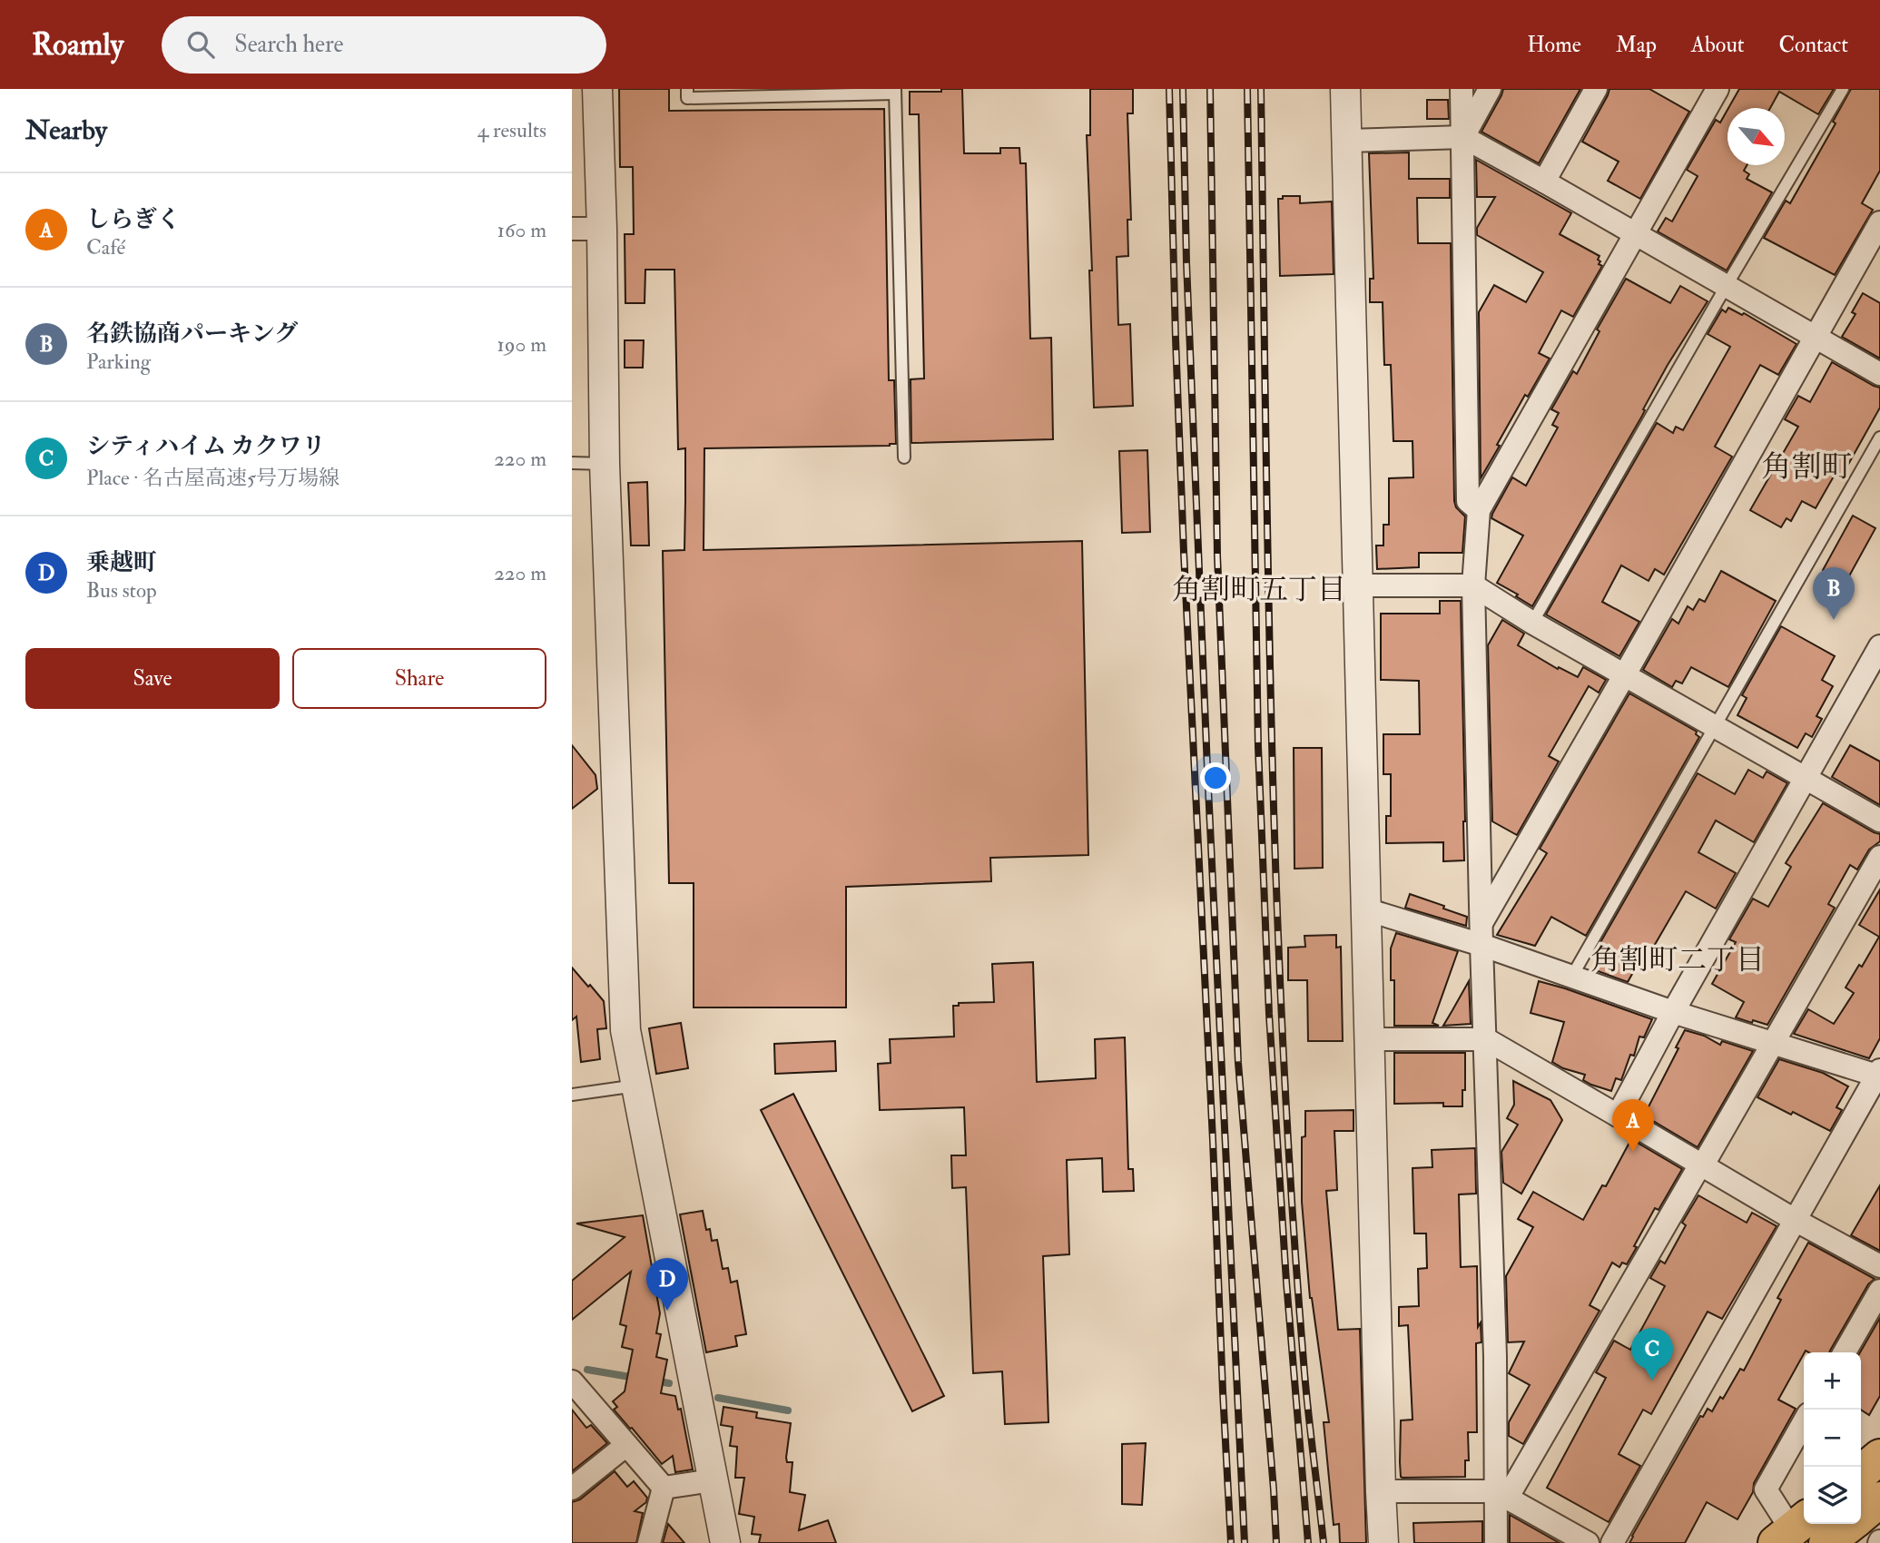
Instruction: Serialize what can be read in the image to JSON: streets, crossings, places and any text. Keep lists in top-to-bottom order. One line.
{"districts":["角割町","角割町五丁目","角割町二丁目"],"north":"bottom right","page":{"header":"Roamly","search":"Search here","nav":["Home","Map","About","Contact"],"heading":["Nearby","4 results"],"list":[{"mark":"A","name":"しらぎく","note":"Café","value":"160 m"},{"mark":"B","name":"名鉄協商パーキング","note":"Parking","value":"190 m"},{"mark":"C","name":"シティハイム カクワリ","note":"Place · 名古屋高速5号万場線","value":"220 m"},{"mark":"D","name":"乗越町","note":"Bus stop","value":"220 m"}],"pins":["B","A","D","C"],"buttons":["Save","Share"],"map_buttons":["+","−"]}}
